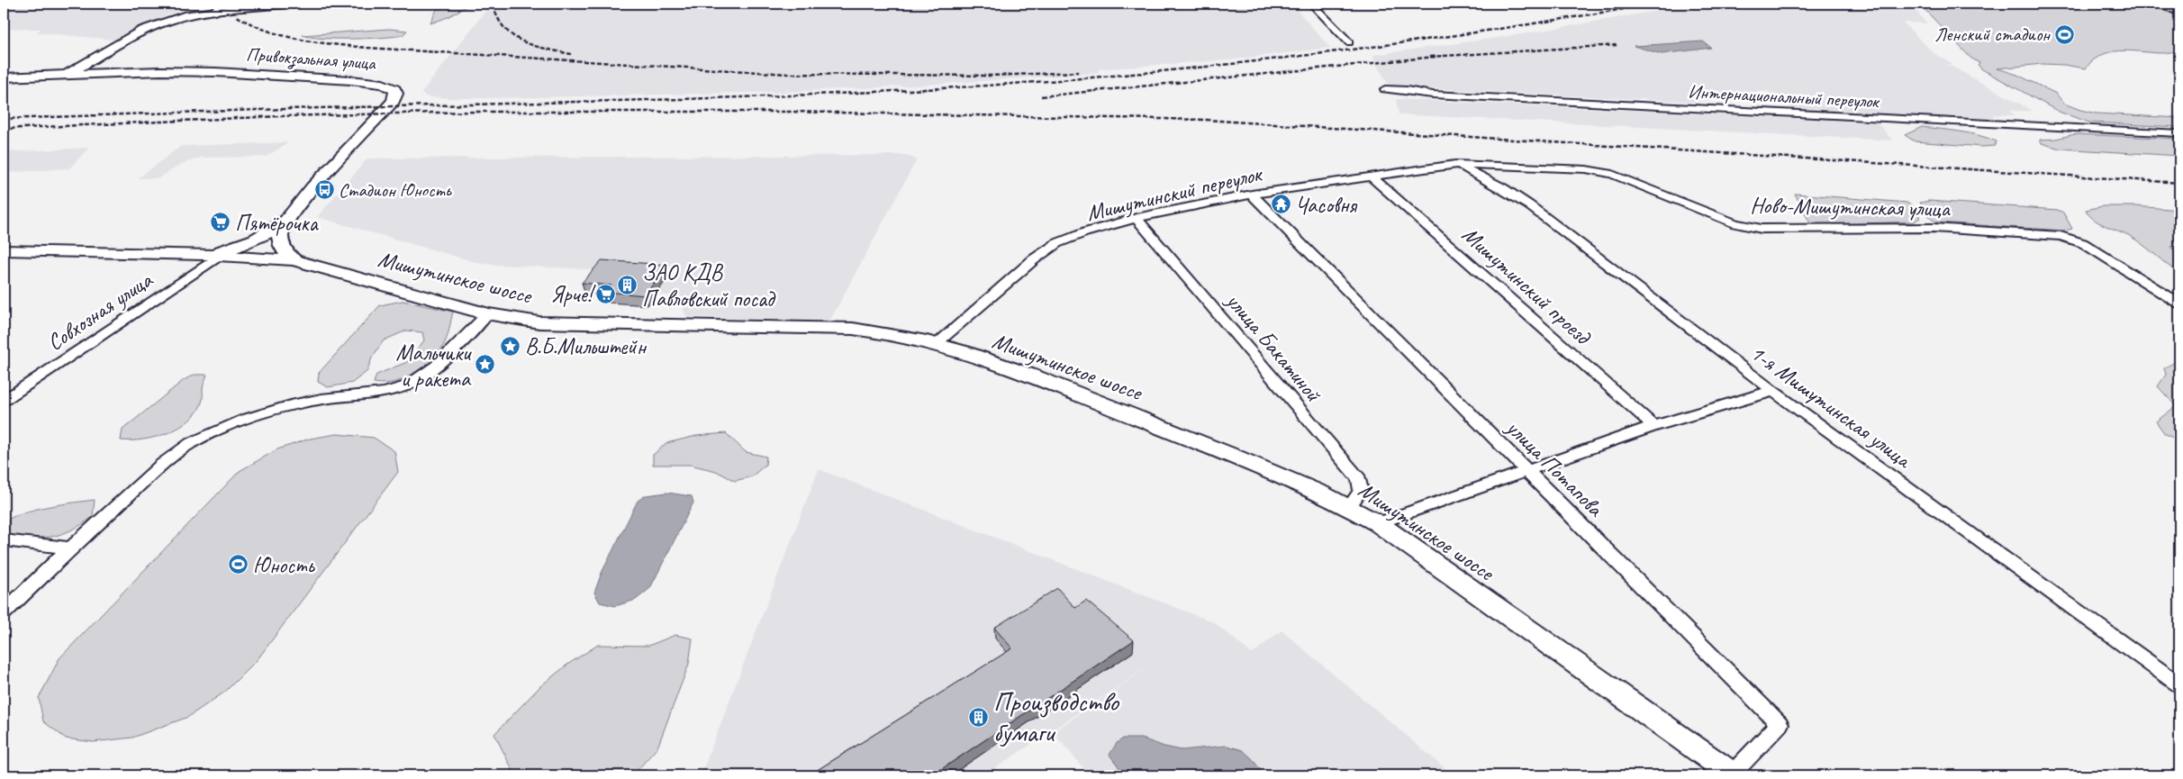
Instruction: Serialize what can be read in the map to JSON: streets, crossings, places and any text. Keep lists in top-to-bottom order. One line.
{"streets":{"main road":["Привокзальная улица","Мишутинское шоссе"],"street":["Интернациональный переулок","Мишутинский переулок","Ново-Мишутинская улица","Мишутинский проезд","Совхозная улица","улица Бакатиной","1-я Мишутинская улица","улица Потапова"]},"crossings":[["Привокзальная улица","Мишутинское шоссе"],["Мишутинский переулок","Ново-Мишутинская улица"],["Мишутинский переулок","Мишутинское шоссе"],["Мишутинский переулок","Мишутинский проезд"],["Мишутинский переулок","улица Бакатиной"],["Мишутинский переулок","1-я Мишутинская улица"],["Мишутинский переулок","улица Потапова"],["Ново-Мишутинская улица","1-я Мишутинская улица"],["Мишутинское шоссе","Совхозная улица"],["Мишутинское шоссе","улица Бакатиной"],["Мишутинское шоссе","улица Потапова"]],"places":{"sports":["Ленский стадион","Юность"],"bus stop":["Стадион Юность"],"temple":["Часовня"],"supermarket":["Пятёрочка","Ярче!"],"building":["ЗАО КДВ Павловский посад","Производство бумаги"],"place":["В.Б.Мильштейн","Мальчики и ракета"]}}
